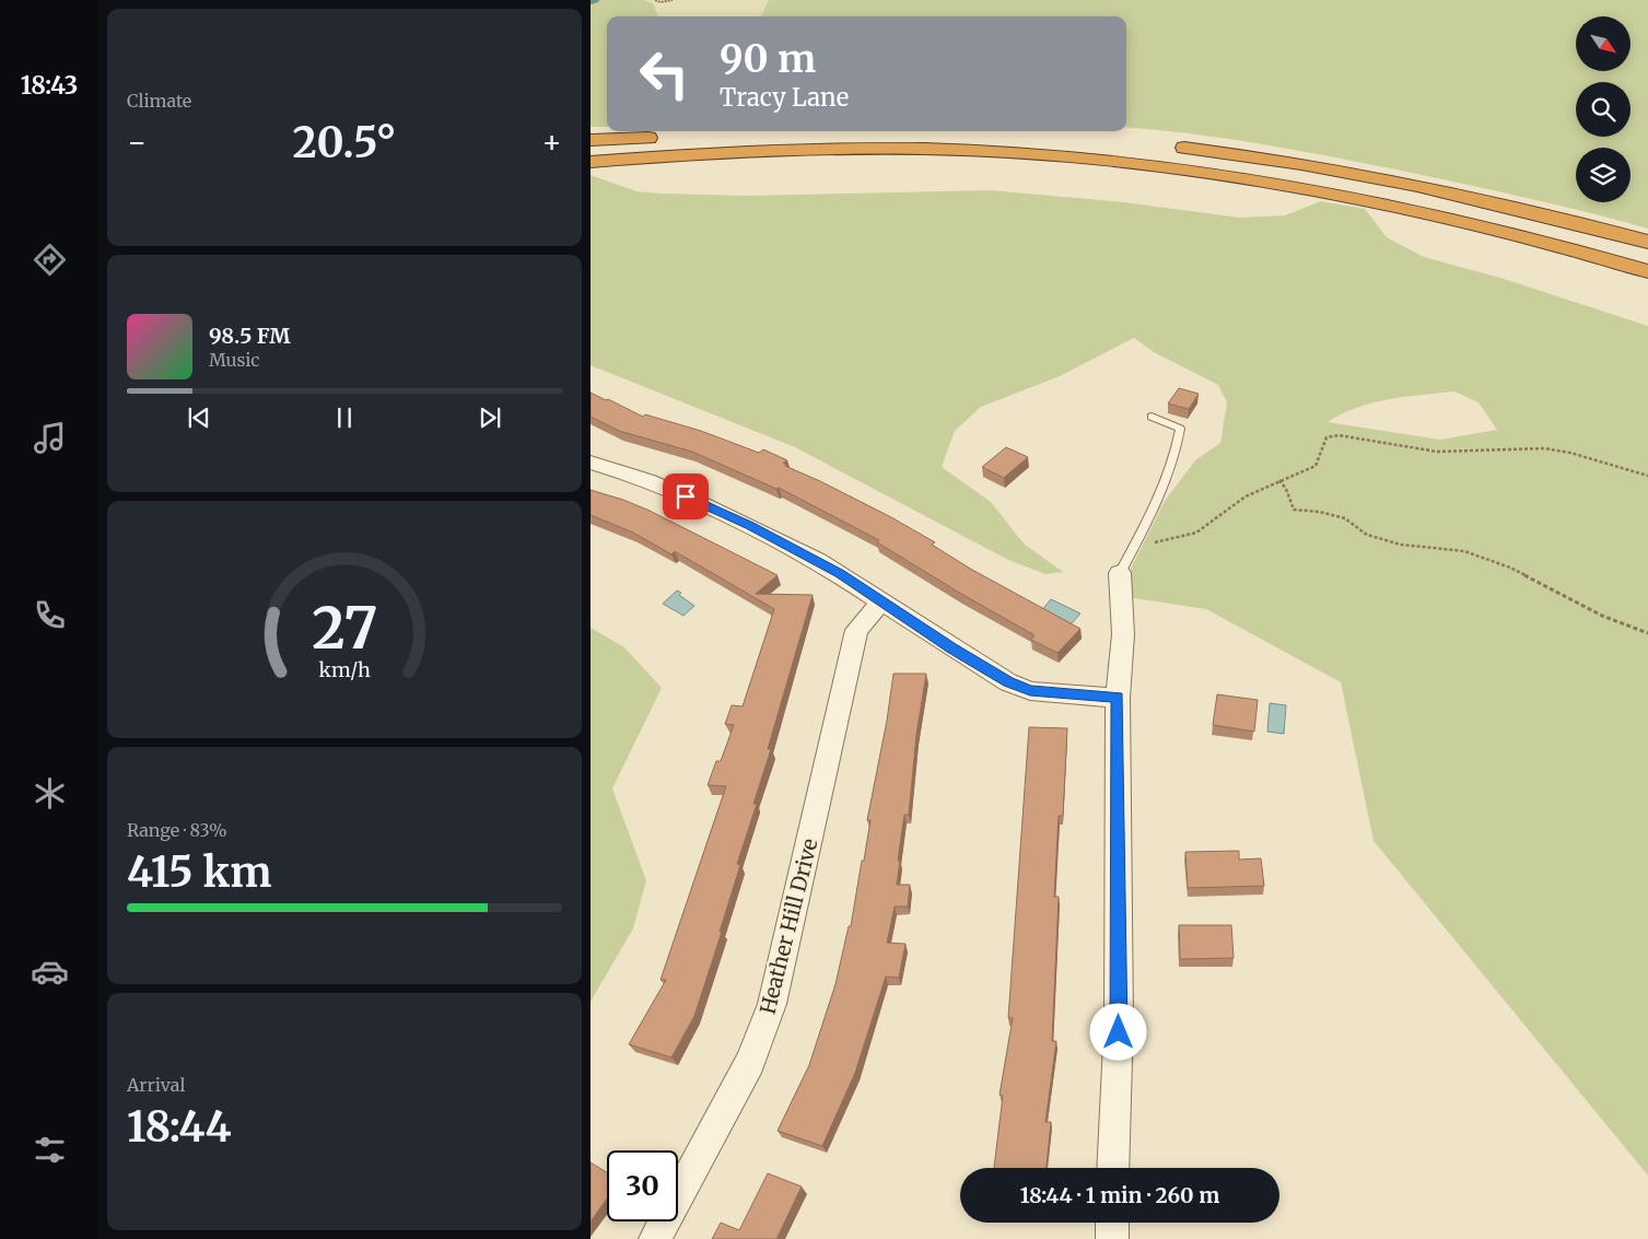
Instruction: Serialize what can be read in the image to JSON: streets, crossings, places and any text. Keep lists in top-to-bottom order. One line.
{"streets":{"street":["Heather Hill Drive"]},"north":"bottom right","page":{"tabs":"18:43","tile":["Climate",["Range · 83%","415 km"],["Arrival","18:44"]],"turn":["90 m","Tracy Lane"],"heat":["−","20.5°","+"],"song":["98.5 FM","Music"],"limit":"30","trip":"18:44 · 1 min · 260 m","gauge":["27","km/h"]}}
